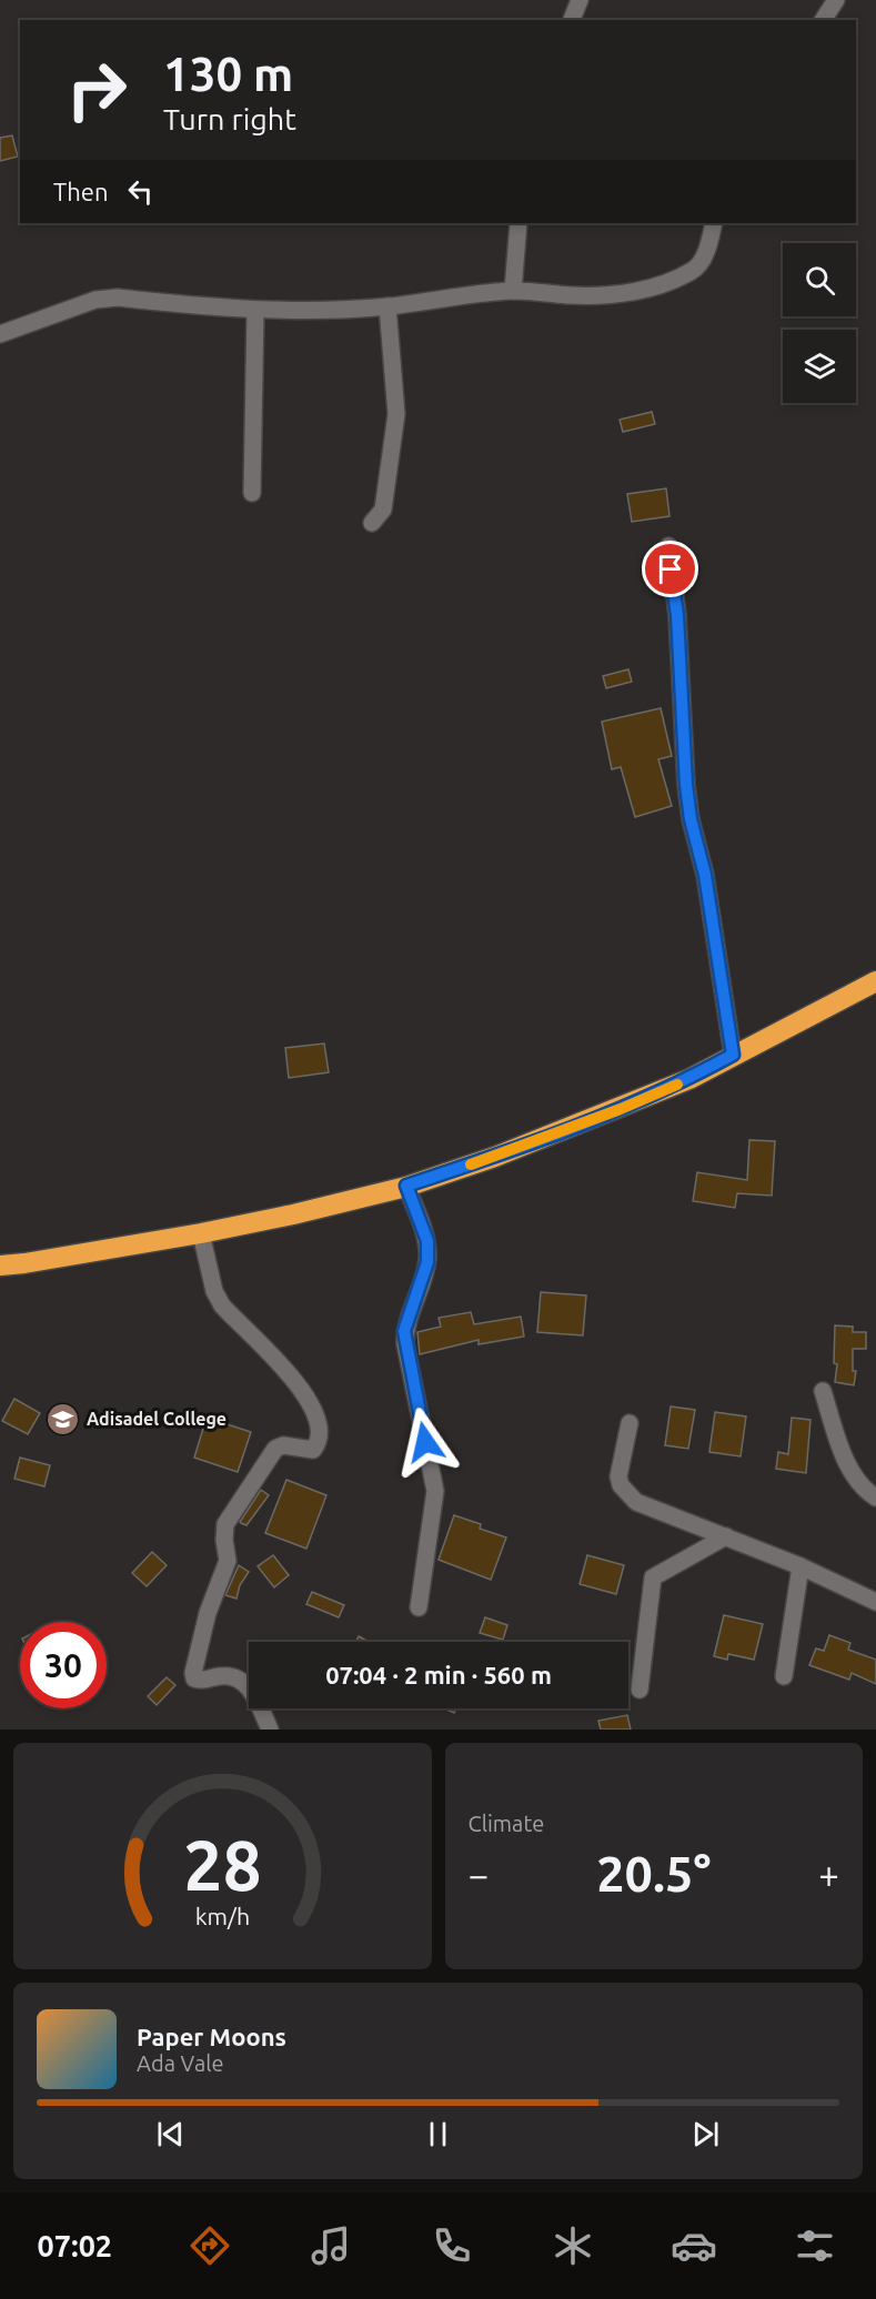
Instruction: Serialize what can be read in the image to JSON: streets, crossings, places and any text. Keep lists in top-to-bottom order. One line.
{"places":{"school or university":["Adisadel College"]},"page":{"turn":["130 m","Turn right"],"then":"Then","limit":"30","trip":"07:04 · 2 min · 560 m","tile":"Climate","heat":["−","20.5°","+"],"song":["Paper Moons","Ada Vale"],"tabs":"07:02","gauge":["28","km/h"]}}
